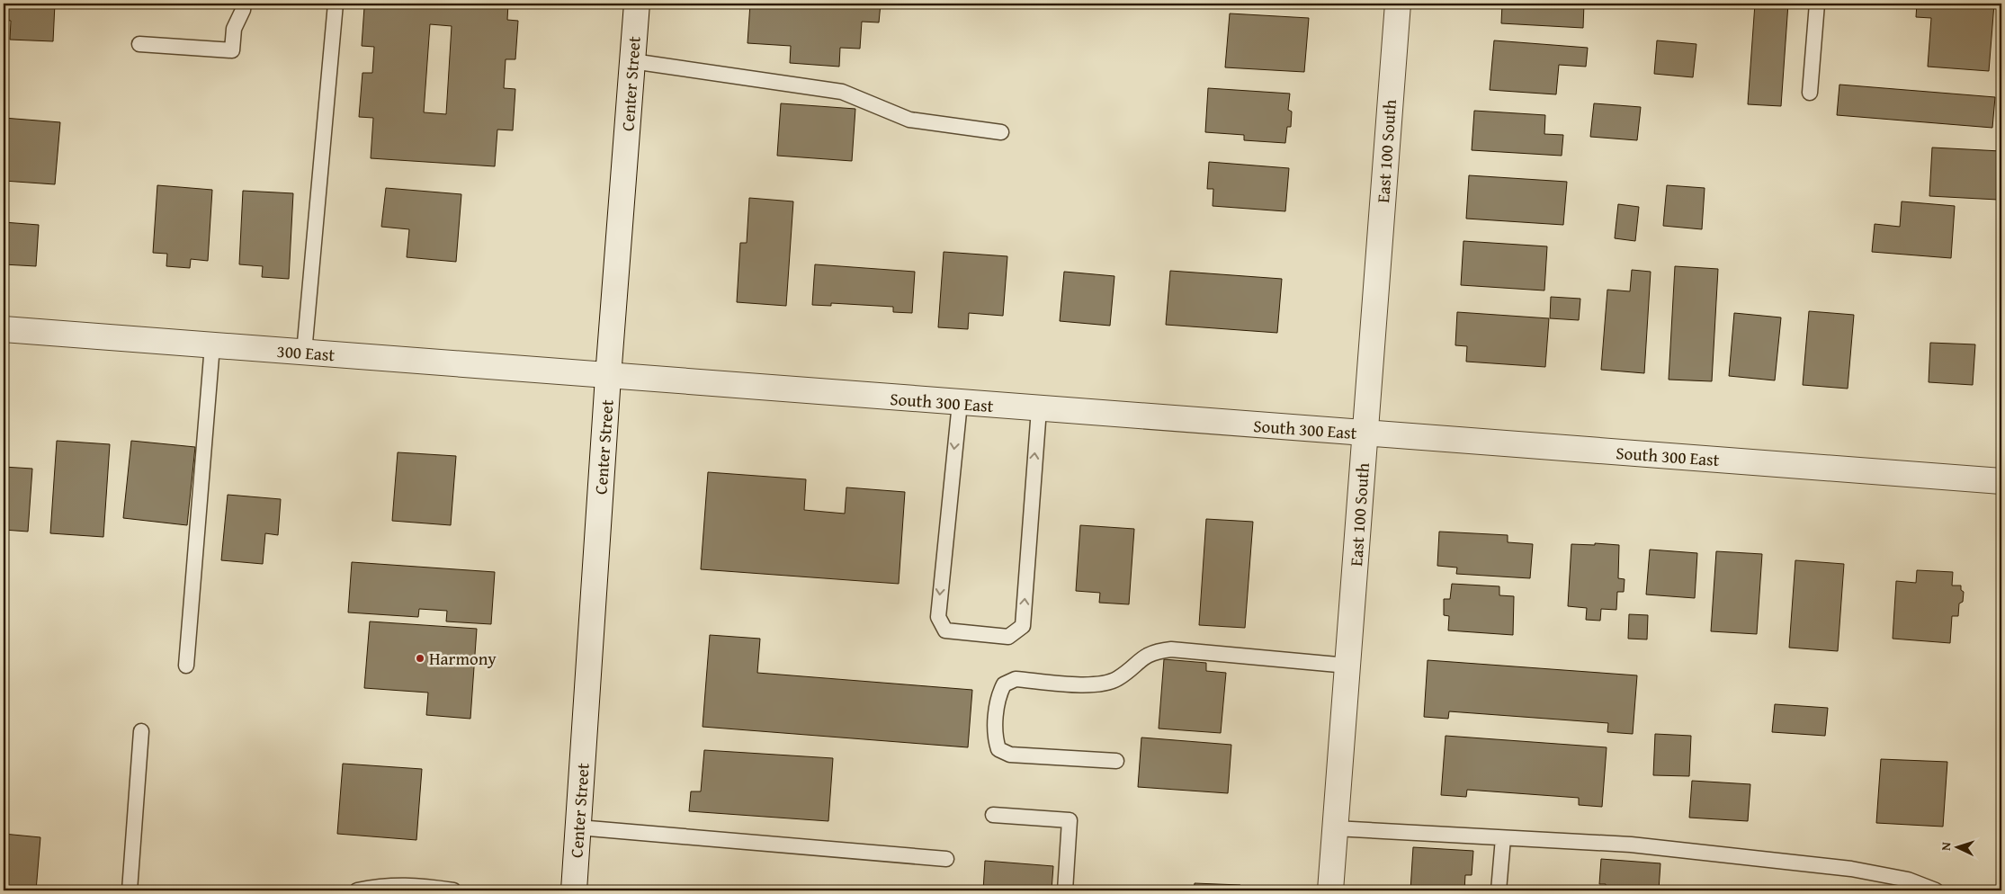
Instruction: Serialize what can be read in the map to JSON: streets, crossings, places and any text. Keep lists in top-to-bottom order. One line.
{"streets":{"street":["Center Street","East 100 South","300 East","South 300 East"]},"crossings":[["Center Street","300 East"],["Center Street","South 300 East"],["East 100 South","South 300 East"],["300 East","South 300 East"]],"places":["Harmony"],"north":"left"}
